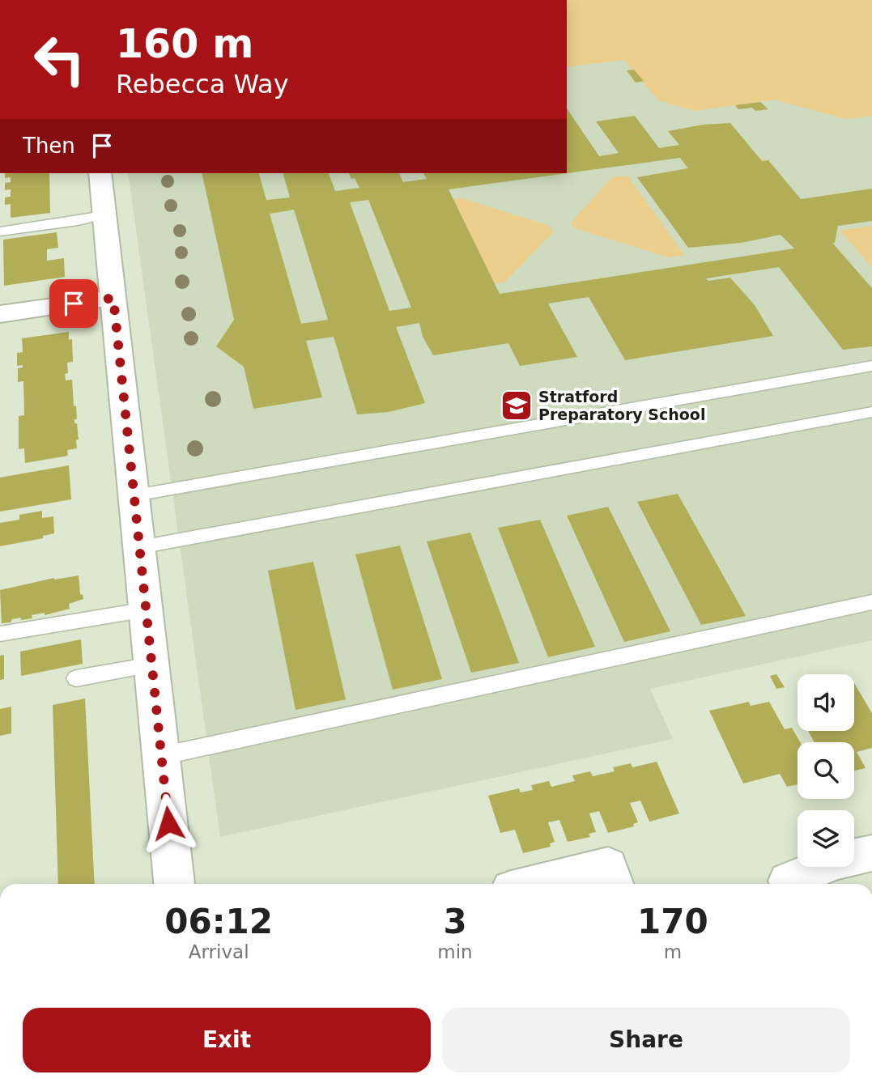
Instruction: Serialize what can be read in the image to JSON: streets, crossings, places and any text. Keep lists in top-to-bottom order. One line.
{"places":{"school or university":["Stratford Preparatory School"]},"page":{"turn":["160 m","Rebecca Way"],"then":"Then","eta":["06:12","Arrival","3","min","170","m"],"buttons":["Exit","Share"]}}
